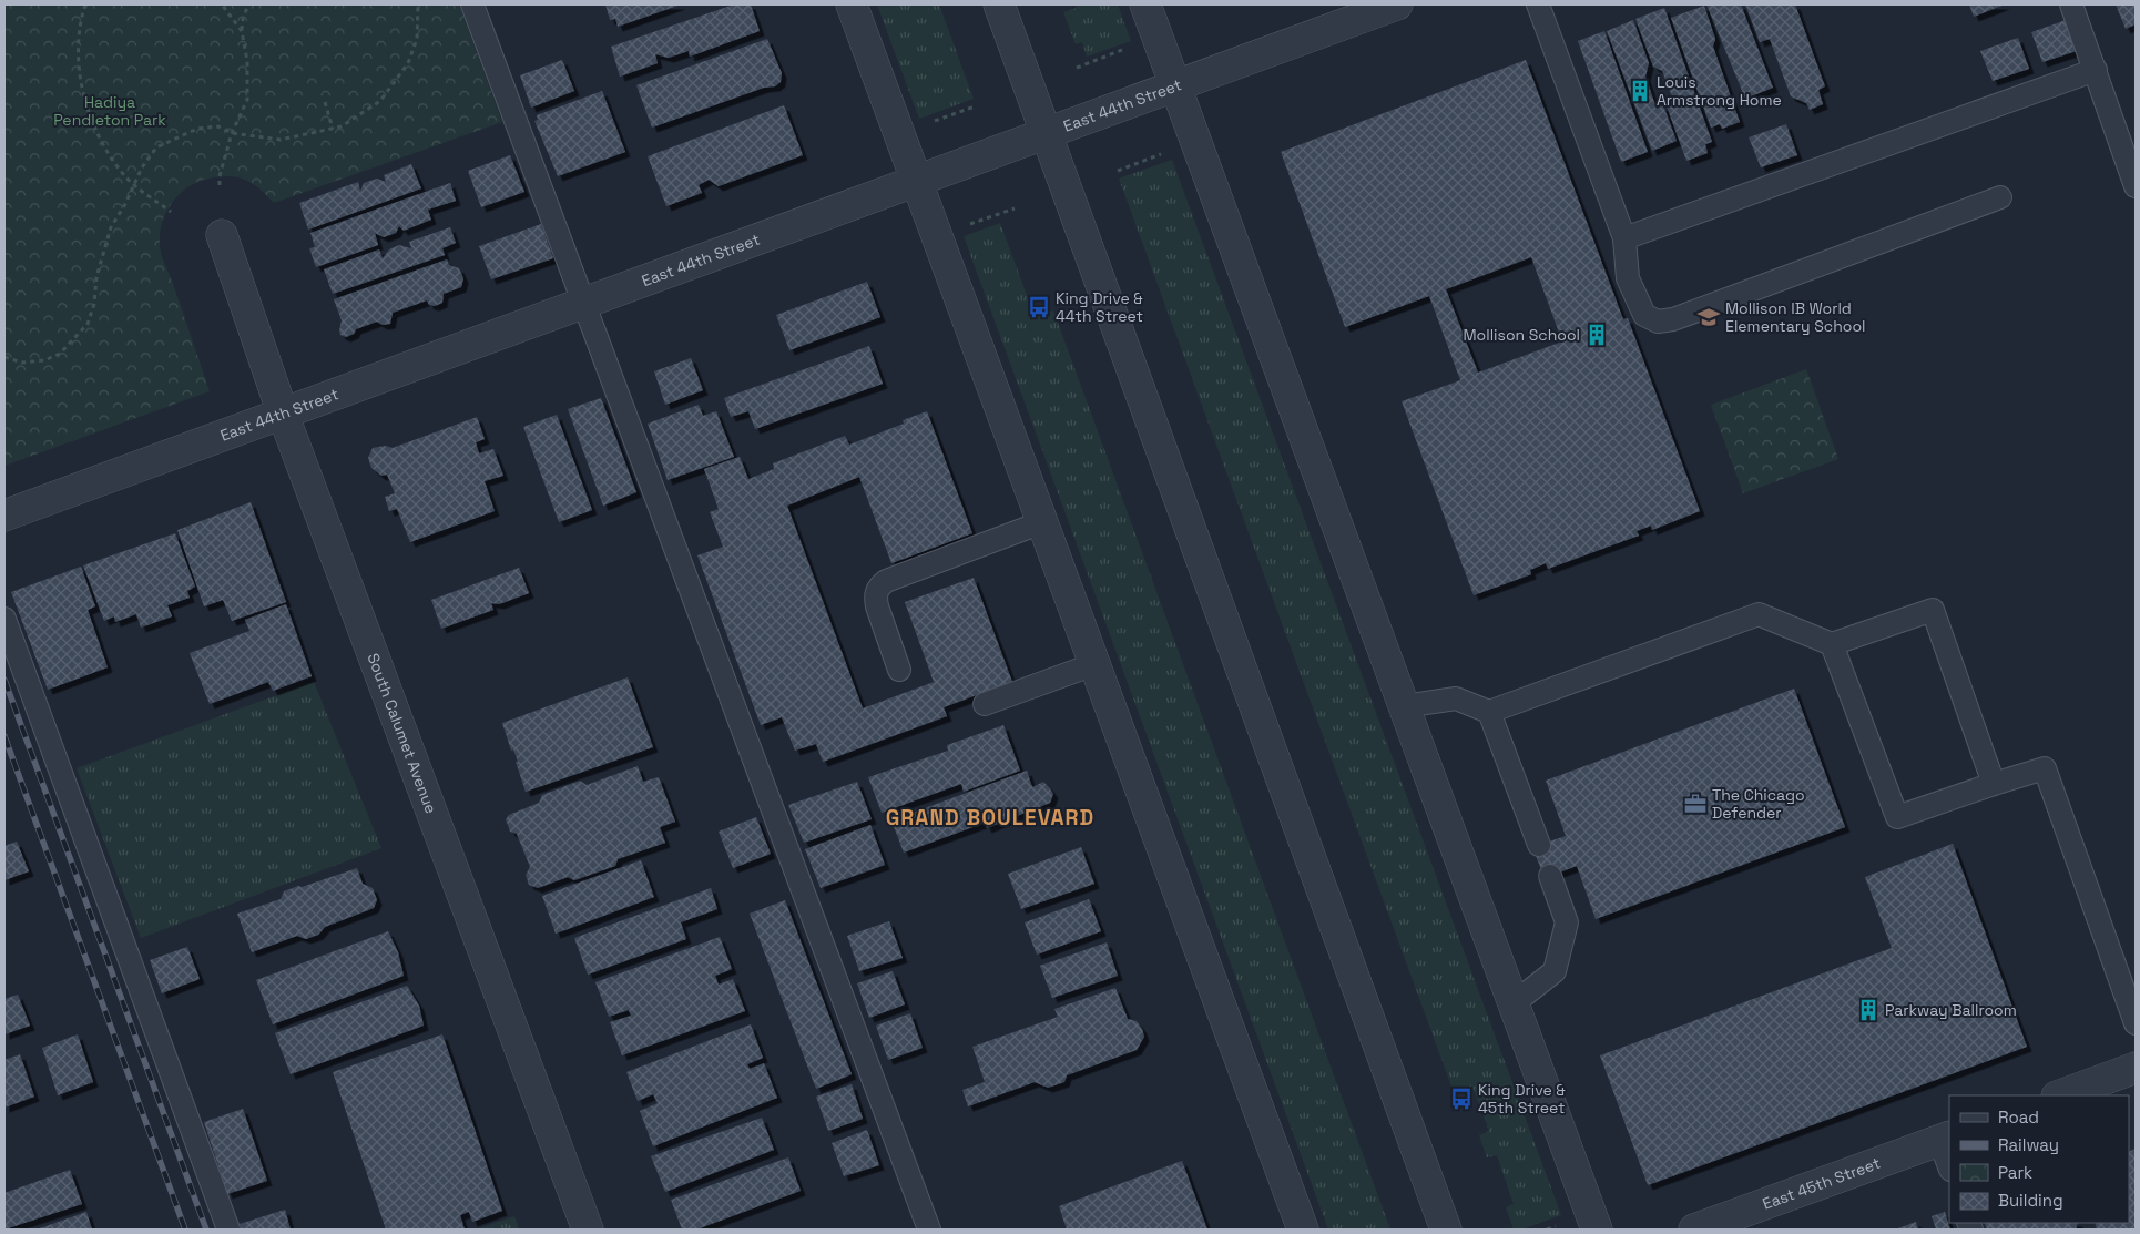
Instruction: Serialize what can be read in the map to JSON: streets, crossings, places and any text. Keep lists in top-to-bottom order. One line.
{"streets":{"street":["East 44th Street","South Calumet Avenue","East 45th Street"]},"crossings":[["East 44th Street","South Calumet Avenue"]],"districts":["GRAND BOULEVARD"],"parks":["Hadiya Pendleton Park"],"places":{"building":["Louis Armstrong Home","Mollison School","Parkway Ballroom"],"bus stop":["King Drive & 44th Street","King Drive & 45th Street"],"school or university":["Mollison IB World Elementary School"],"office":["The Chicago Defender"]},"legend":["Road","Railway","Park","Building"]}
